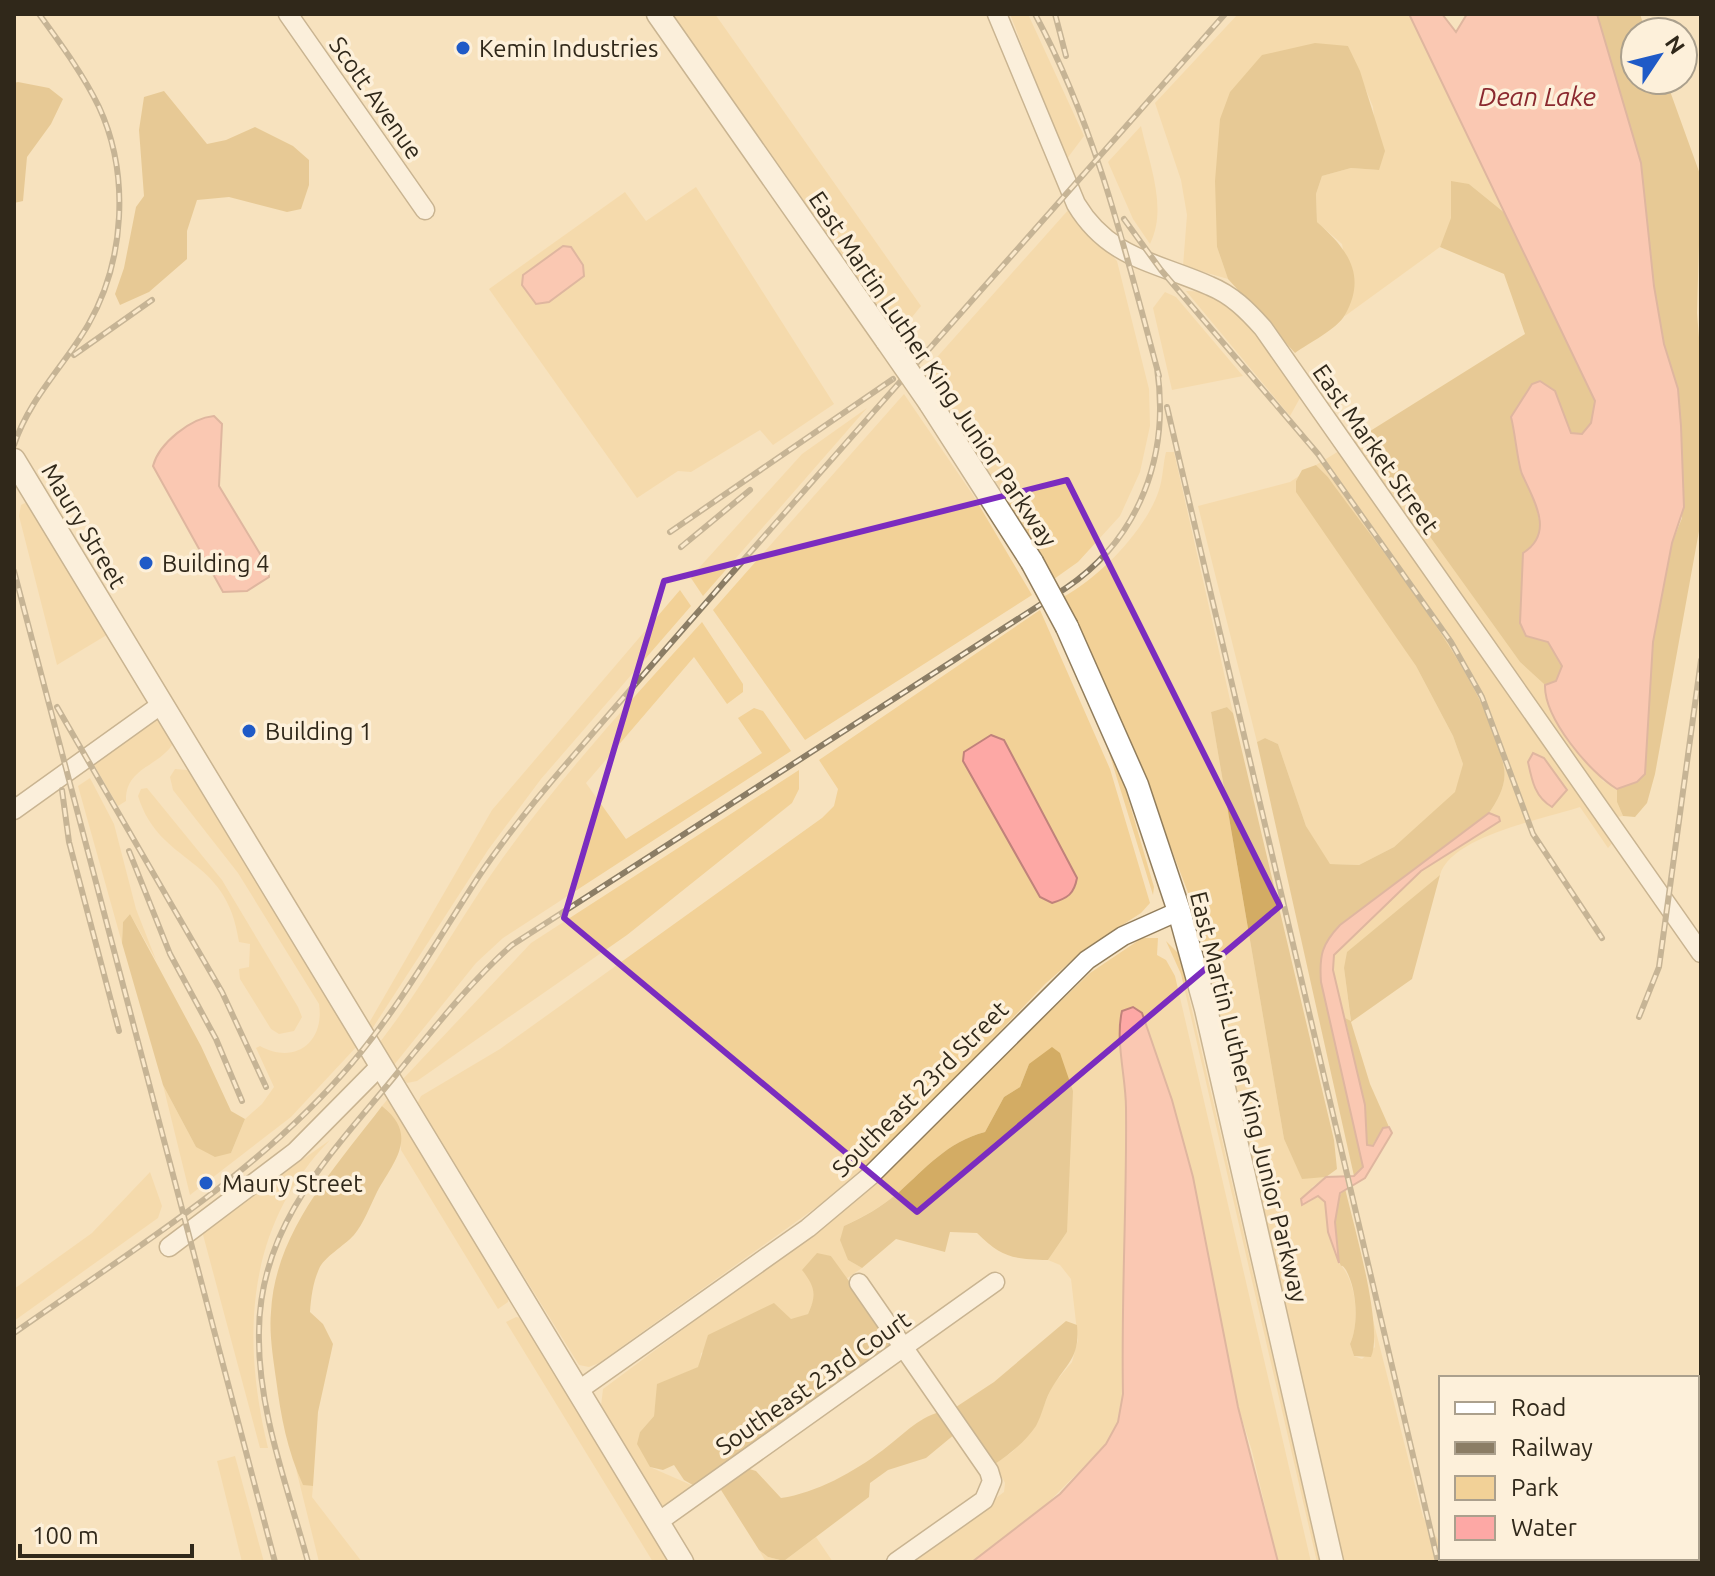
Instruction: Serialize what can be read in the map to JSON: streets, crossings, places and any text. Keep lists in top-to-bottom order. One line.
{"streets":{"main road":["East Martin Luther King Junior Parkway","Maury Street"],"street":["Scott Avenue","East Market Street","Southeast 23rd Street","Southeast 23rd Court"]},"crossings":[["East Martin Luther King Junior Parkway","Southeast 23rd Street"],["Maury Street","Southeast 23rd Street"],["Maury Street","Southeast 23rd Court"]],"water":["Dean Lake"],"places":["Kemin Industries","Building 4","Building 1","Maury Street"],"legend":["Road","Railway","Park","Water"],"scale_bar":"100 m","north":"top right"}
